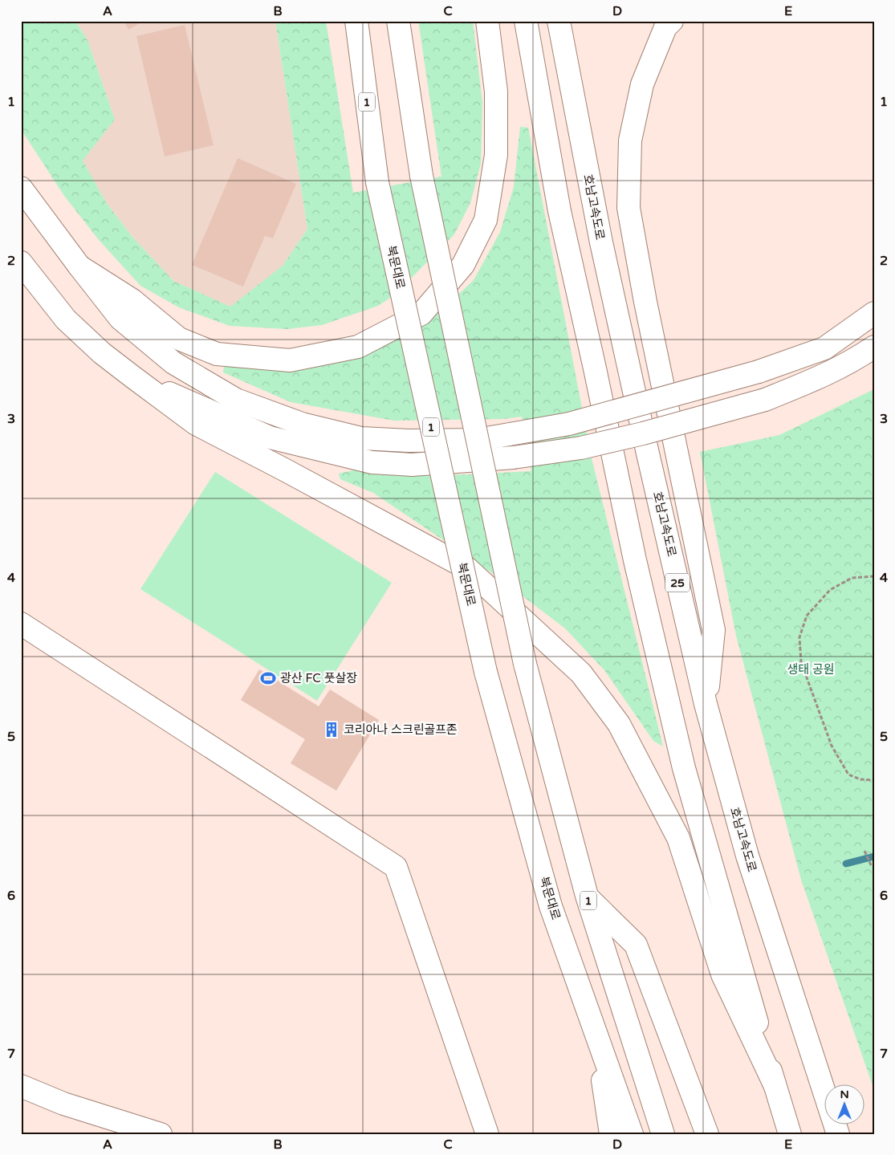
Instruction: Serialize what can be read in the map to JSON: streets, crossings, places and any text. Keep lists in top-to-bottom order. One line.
{"streets":{"main road":["1","호남고속도로","북문대로","25"]},"parks":["생태 공원"],"places":{"sports":["광산 FC 풋살장"],"building":["코리아나 스크린골프존"]},"north":"top","grid":{"columns":["A","B","C","D","E"],"rows":["1","2","3","4","5","6","7"]}}
